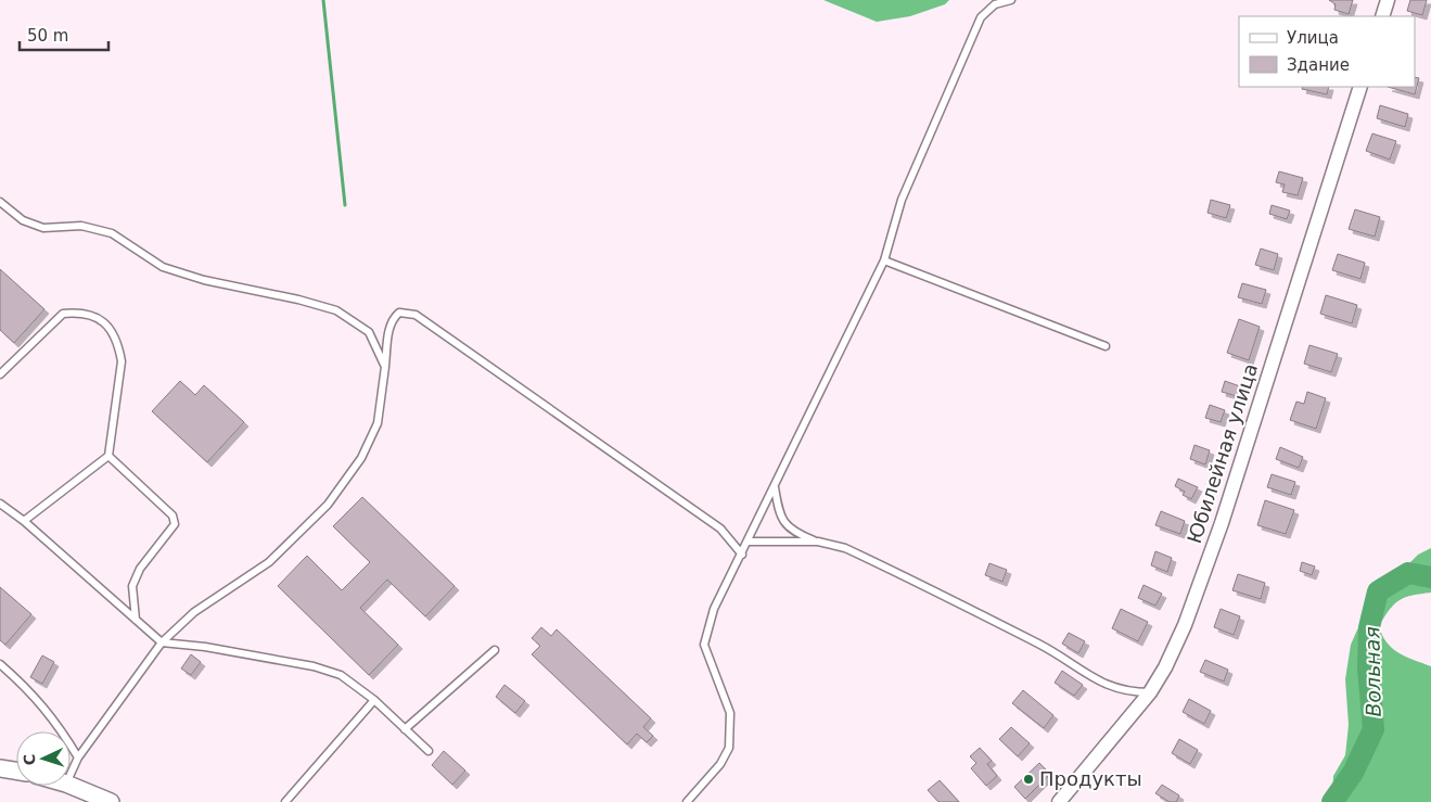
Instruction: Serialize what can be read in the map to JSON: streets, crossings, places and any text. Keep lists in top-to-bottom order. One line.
{"streets":{"street":["Юбилейная улица"]},"water":["Вольная"],"places":["Продукты"],"legend":["Улица","Здание"],"scale_bar":"50 m","north":"left"}
